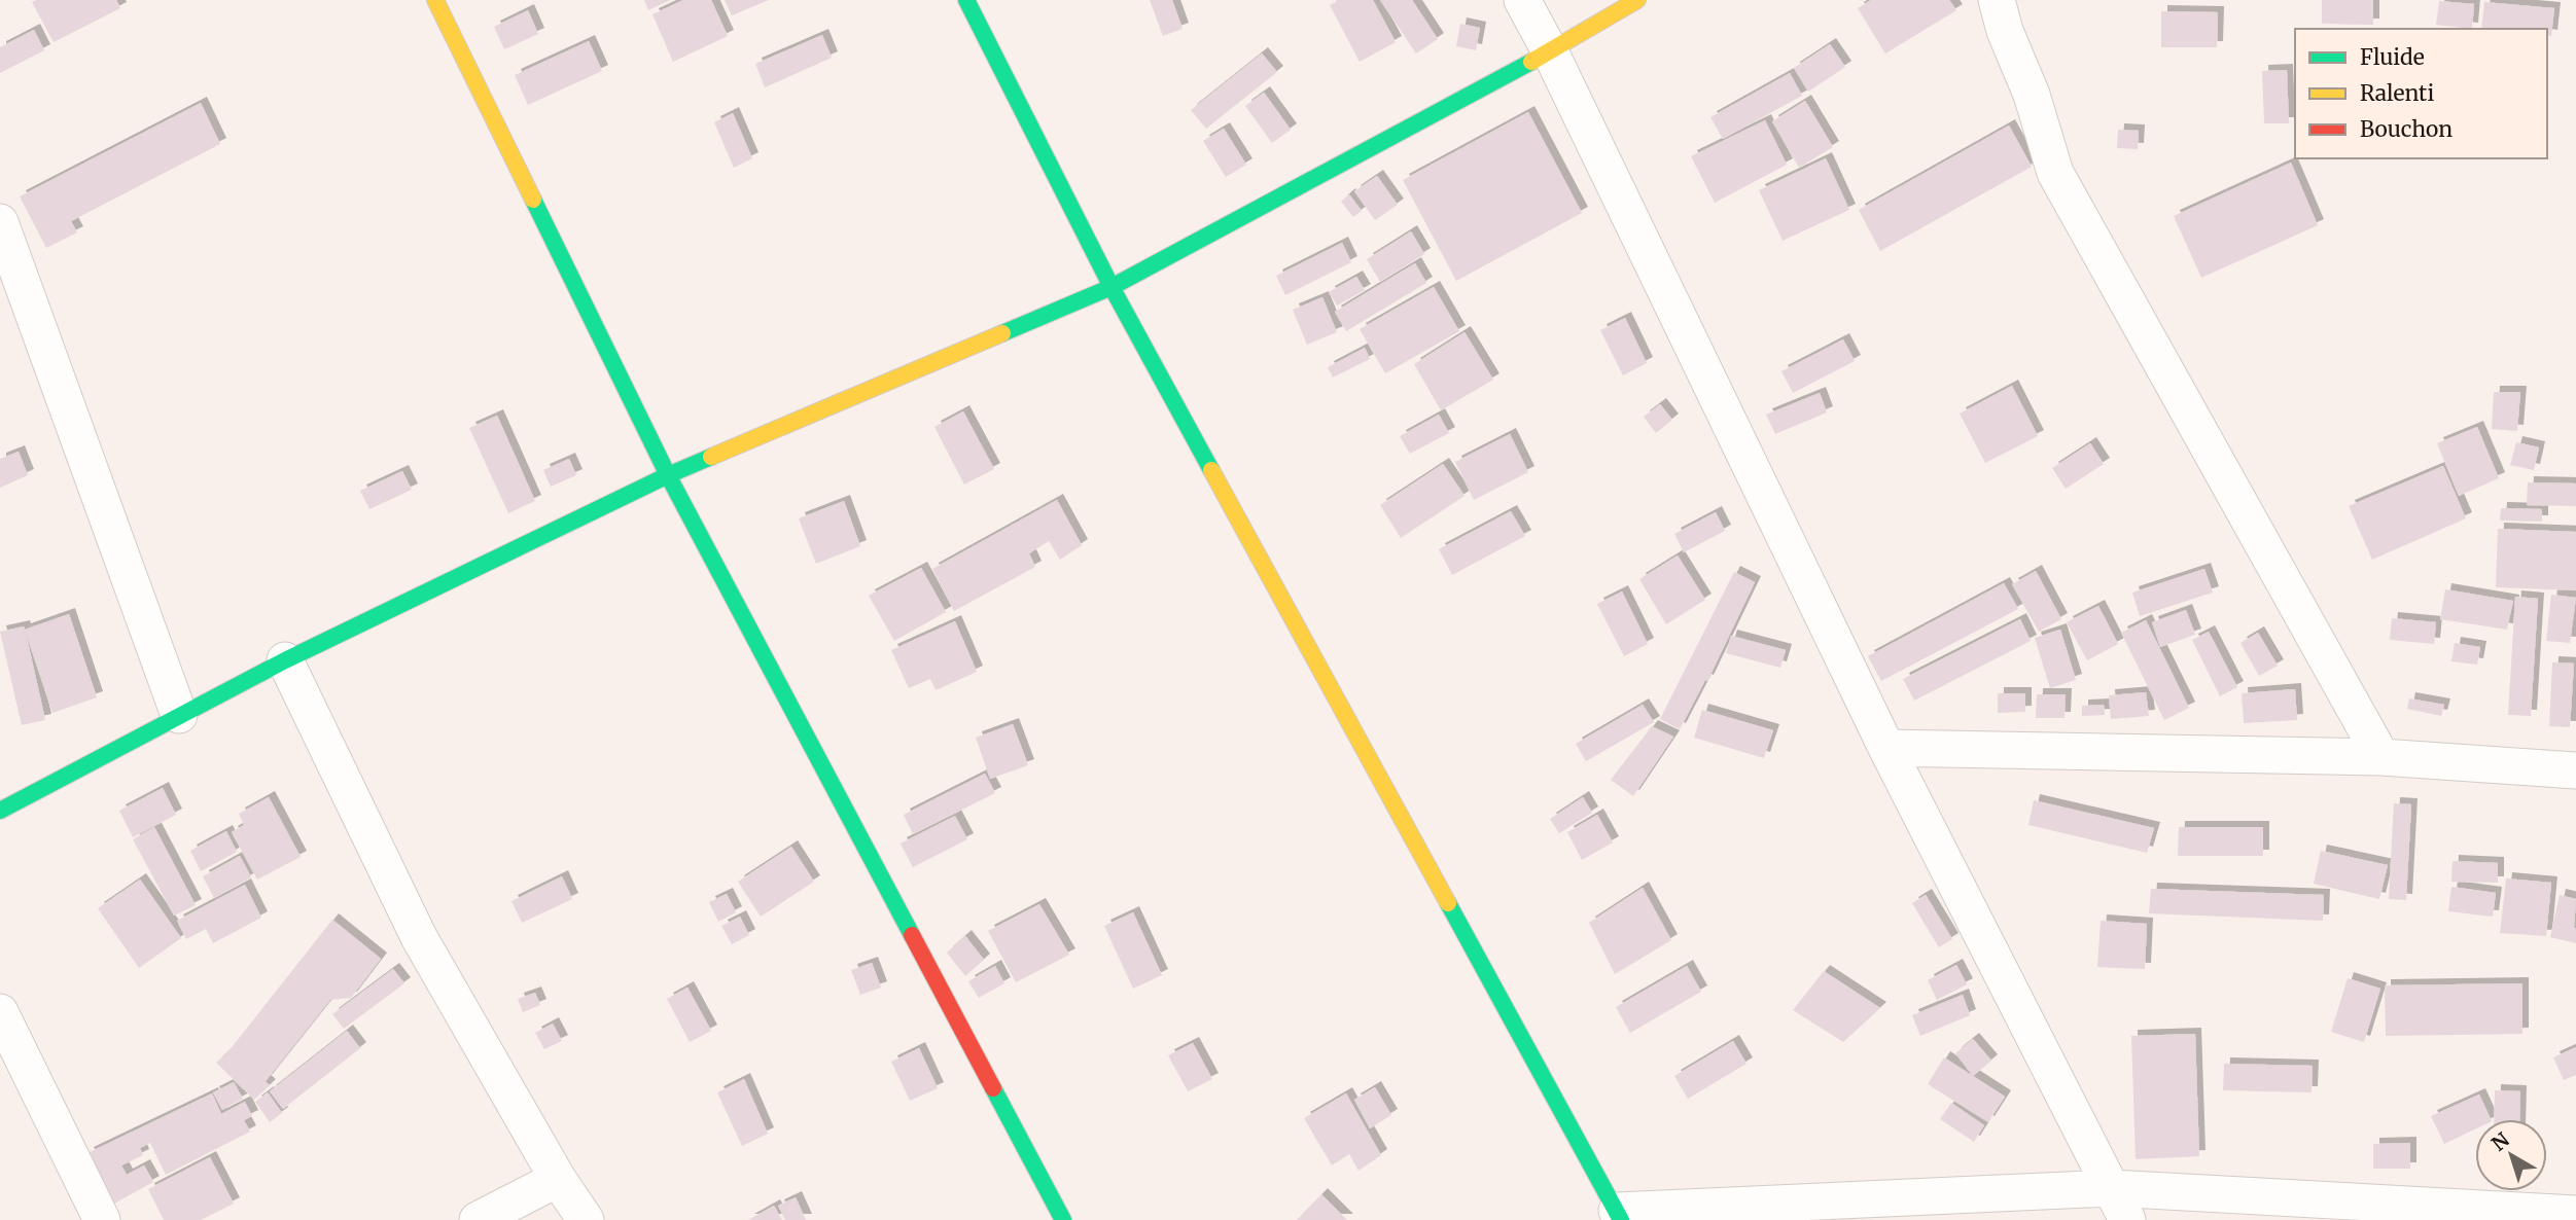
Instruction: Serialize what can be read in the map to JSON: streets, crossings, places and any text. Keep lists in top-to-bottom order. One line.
{"legend":["Fluide","Ralenti","Bouchon"],"north":"top left"}
